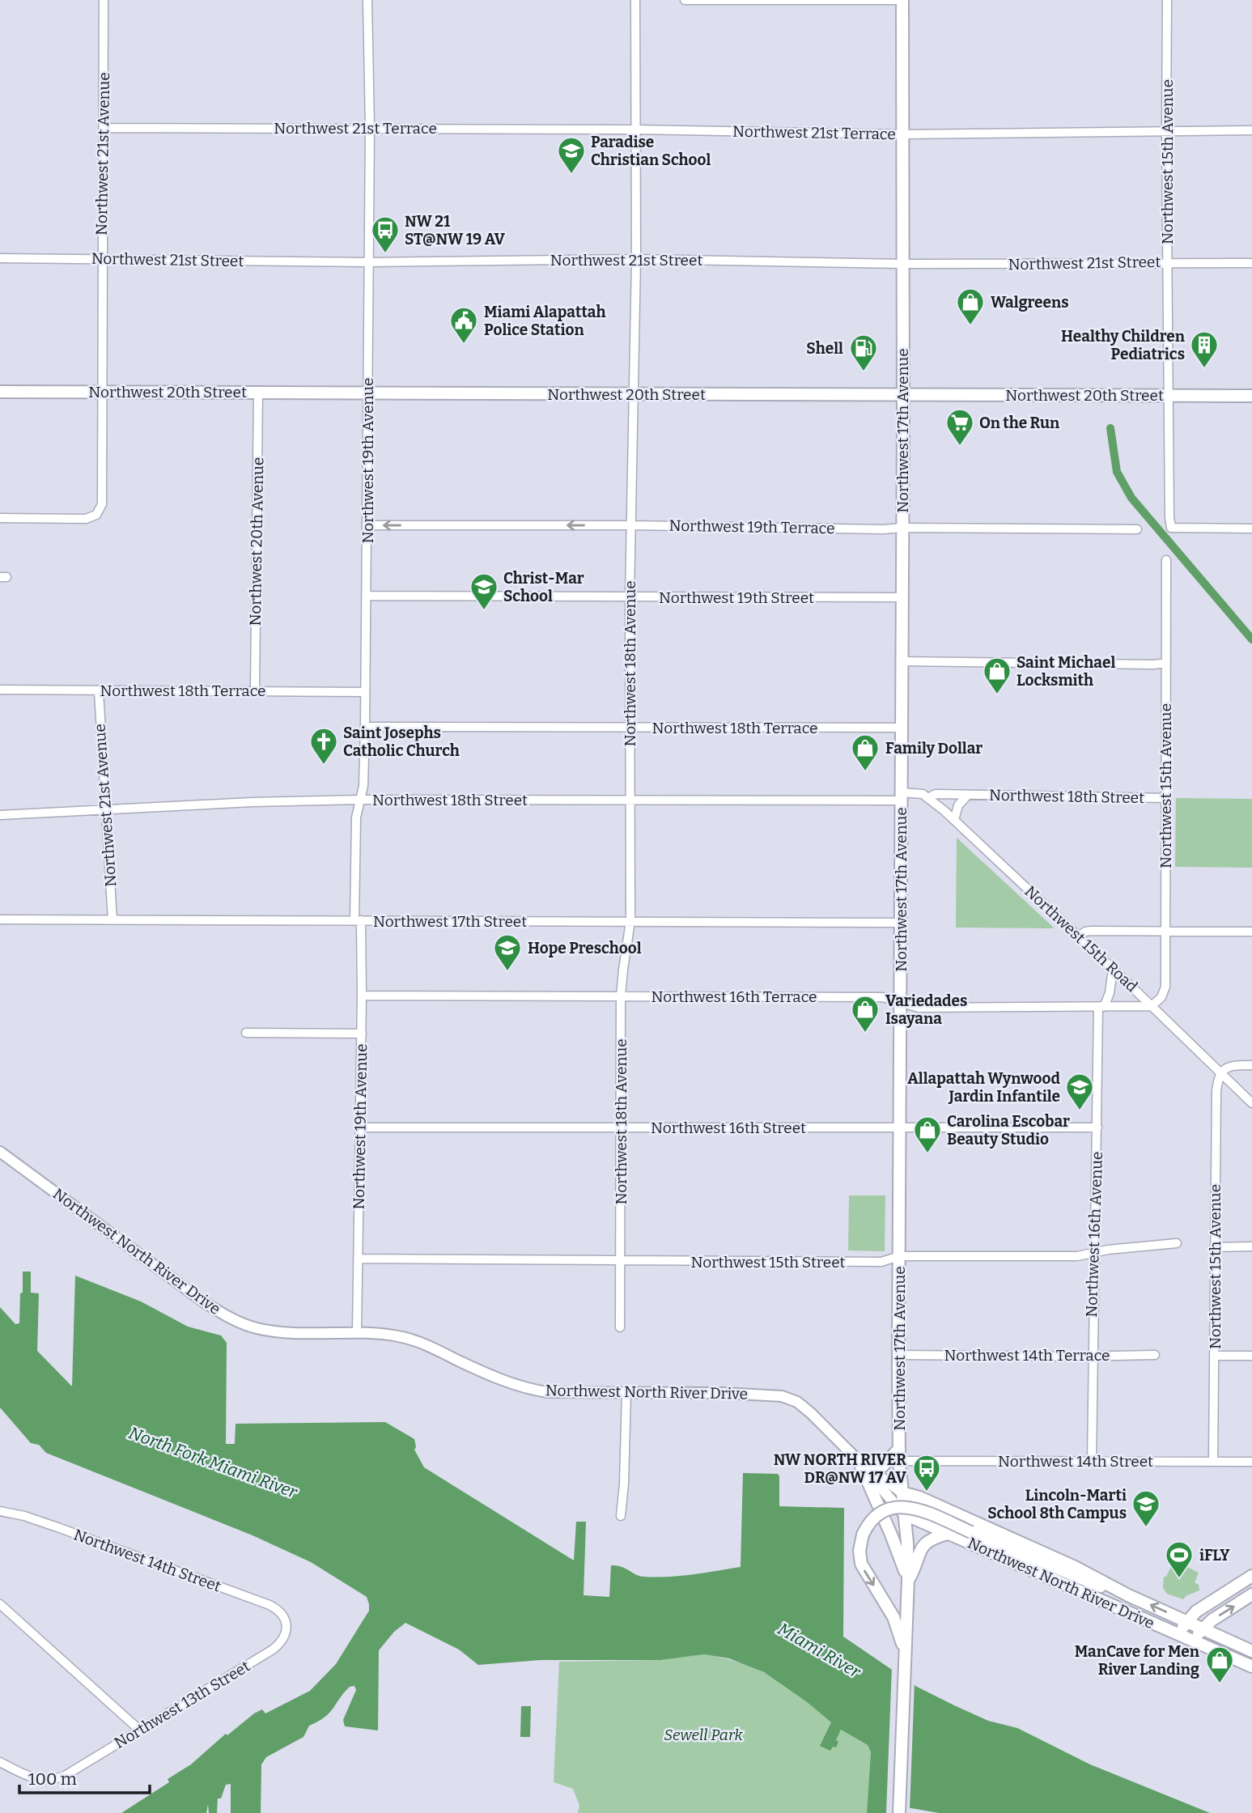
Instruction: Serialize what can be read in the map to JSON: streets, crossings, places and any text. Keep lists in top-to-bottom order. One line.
{"streets":{"main road":["Northwest 20th Street","Northwest 17th Avenue","Northwest North River Drive"],"street":["Northwest 21st Terrace","Northwest 21st Avenue","Northwest 15th Avenue","Northwest 21st Street","Northwest 19th Avenue","Northwest 19th Terrace","Northwest 20th Avenue","Northwest 19th Street","Northwest 18th Avenue","Northwest 18th Terrace","Northwest 18th Street","Northwest 17th Street","Northwest 15th Road","Northwest 16th Terrace","Northwest 16th Street","Northwest 16th Avenue","Northwest 15th Street","Northwest 14th Terrace","Northwest 14th Street","Northwest 13th Street"]},"crossings":[["Northwest 21st Terrace","Northwest 21st Avenue"],["Northwest 21st Terrace","Northwest 15th Avenue"],["Northwest 21st Terrace","Northwest 17th Avenue"],["Northwest 21st Terrace","Northwest 19th Avenue"],["Northwest 21st Terrace","Northwest 18th Avenue"],["Northwest 21st Avenue","Northwest 21st Street"],["Northwest 21st Avenue","Northwest 20th Street"],["Northwest 21st Avenue","Northwest 18th Terrace"],["Northwest 21st Avenue","Northwest 18th Street"],["Northwest 21st Avenue","Northwest 17th Street"],["Northwest 15th Avenue","Northwest 21st Street"],["Northwest 15th Avenue","Northwest 20th Street"],["Northwest 15th Avenue","Northwest 18th Street"],["Northwest 15th Avenue","Northwest 15th Road"],["Northwest 15th Avenue","Northwest 16th Terrace"],["Northwest 15th Avenue","Northwest 14th Street"],["Northwest 21st Street","Northwest 17th Avenue"],["Northwest 21st Street","Northwest 19th Avenue"],["Northwest 21st Street","Northwest 18th Avenue"],["Northwest 20th Street","Northwest 17th Avenue"],["Northwest 20th Street","Northwest 19th Avenue"],["Northwest 20th Street","Northwest 20th Avenue"],["Northwest 20th Street","Northwest 18th Avenue"],["Northwest 17th Avenue","Northwest 19th Terrace"],["Northwest 17th Avenue","Northwest 19th Street"],["Northwest 17th Avenue","Northwest 18th Terrace"],["Northwest 17th Avenue","Northwest 18th Street"],["Northwest 17th Avenue","Northwest 17th Street"],["Northwest 17th Avenue","Northwest 16th Terrace"],["Northwest 17th Avenue","Northwest 16th Street"],["Northwest 17th Avenue","Northwest North River Drive"],["Northwest 17th Avenue","Northwest 15th Street"],["Northwest 17th Avenue","Northwest 14th Terrace"],["Northwest 17th Avenue","Northwest 14th Street"],["Northwest 19th Avenue","Northwest 19th Terrace"],["Northwest 19th Avenue","Northwest 19th Street"],["Northwest 19th Avenue","Northwest 18th Terrace"],["Northwest 19th Avenue","Northwest 18th Street"],["Northwest 19th Avenue","Northwest 17th Street"],["Northwest 19th Avenue","Northwest 16th Terrace"],["Northwest 19th Avenue","Northwest 16th Street"],["Northwest 19th Avenue","Northwest North River Drive"],["Northwest 19th Avenue","Northwest 15th Street"],["Northwest 19th Terrace","Northwest 18th Avenue"],["Northwest 20th Avenue","Northwest 18th Terrace"],["Northwest 19th Street","Northwest 18th Avenue"],["Northwest 18th Avenue","Northwest 18th Terrace"],["Northwest 18th Avenue","Northwest 18th Street"],["Northwest 18th Avenue","Northwest 17th Street"],["Northwest 18th Avenue","Northwest 16th Terrace"],["Northwest 18th Avenue","Northwest 16th Street"],["Northwest 18th Avenue","Northwest 15th Street"],["Northwest 18th Street","Northwest 15th Road"],["Northwest 15th Road","Northwest 16th Terrace"],["Northwest 16th Terrace","Northwest 16th Avenue"],["Northwest 16th Street","Northwest 16th Avenue"],["Northwest 16th Avenue","Northwest 15th Street"],["Northwest 16th Avenue","Northwest 14th Terrace"],["Northwest 16th Avenue","Northwest 14th Street"],["Northwest 14th Street","Northwest 13th Street"]],"water":["North Fork Miami River","Miami River"],"parks":["Sewell Park"],"places":{"school or university":["Paradise Christian School","Christ-Mar School","Hope Preschool","Allapattah Wynwood Jardin Infantile","Lincoln-Marti School 8th Campus"],"bus stop":["NW 21 ST@NW 19 AV","NW NORTH RIVER DR@NW 17 AV"],"shop":["Walgreens","Saint Michael Locksmith","Family Dollar","Variedades Isayana","Carolina Escobar Beauty Studio","ManCave for Men River Landing"],"public building":["Miami Alapattah Police Station"],"building":["Healthy Children Pediatrics"],"fuel station":["Shell"],"supermarket":["On the Run"],"church":["Saint Josephs Catholic Church"],"sports":["iFLY"]},"scale_bar":"100 m"}
